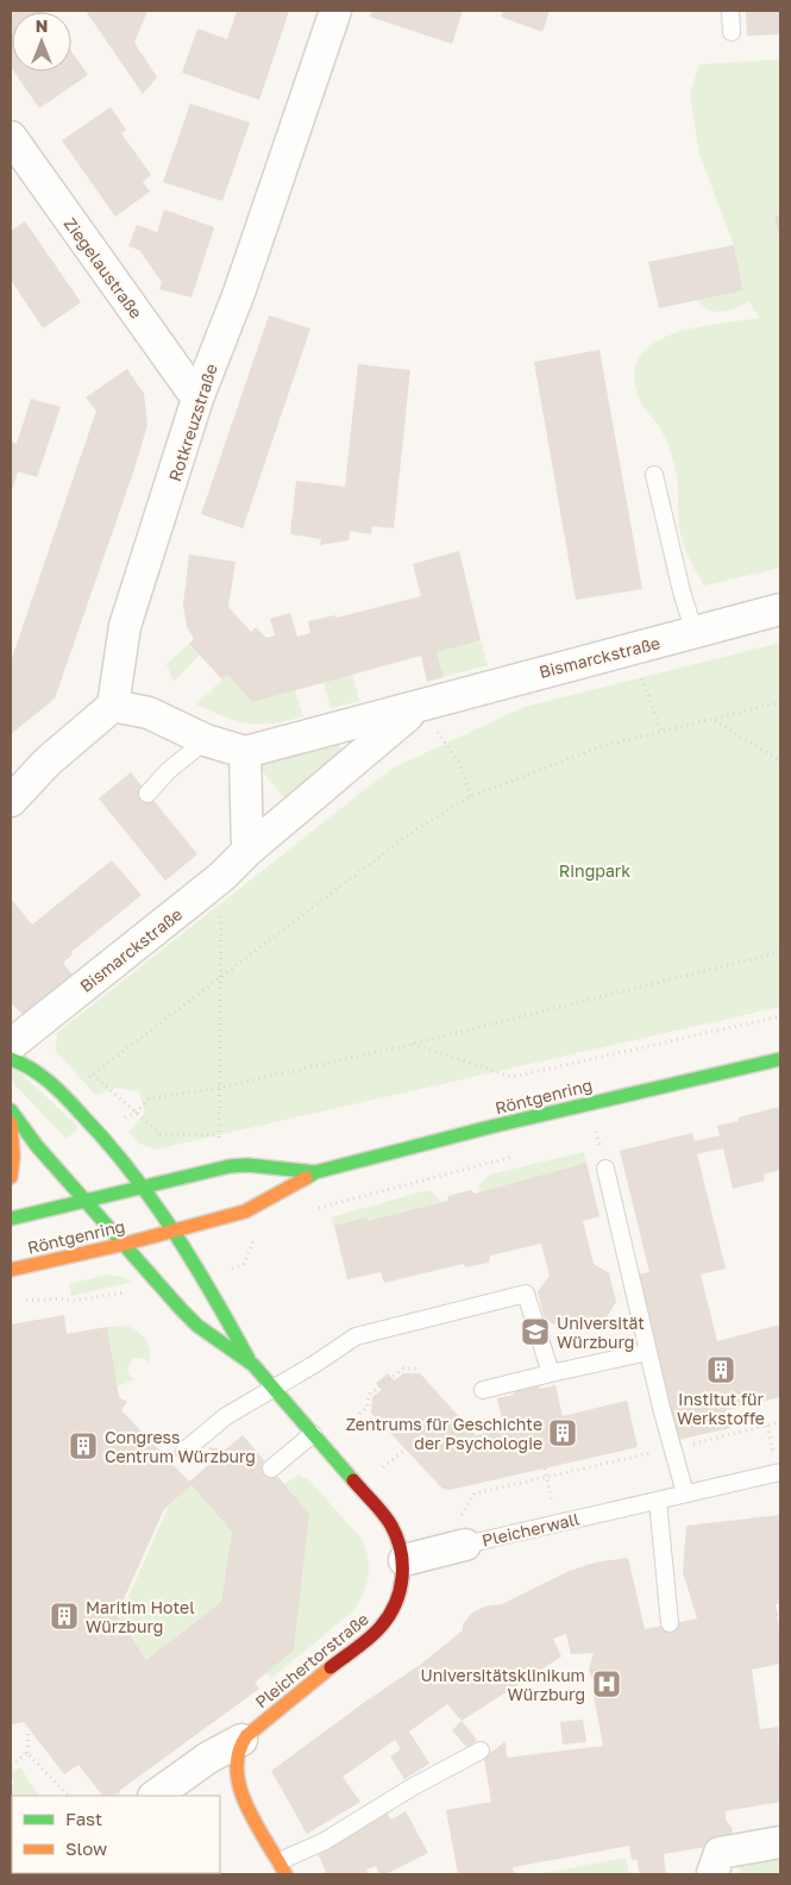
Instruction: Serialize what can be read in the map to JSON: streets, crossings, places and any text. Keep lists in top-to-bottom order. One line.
{"streets":{"main road":["Röntgenring","Pleichertorstraße"],"street":["Ziegelaustraße","Rotkreuzstraße","Bismarckstraße","Pleicherwall"]},"crossings":[["Ziegelaustraße","Rotkreuzstraße"],["Röntgenring","Pleichertorstraße"],["Pleicherwall","Pleichertorstraße"]],"parks":["Ringpark"],"places":{"school or university":["Universität Würzburg"],"building":["Institut für Werkstoffe","Zentrums für Geschichte der Psychologie","Congress Centrum Würzburg","Maritim Hotel Würzburg"],"hospital":["Universitätsklinikum Würzburg"]},"legend":["Fast","Slow"],"north":"top"}
